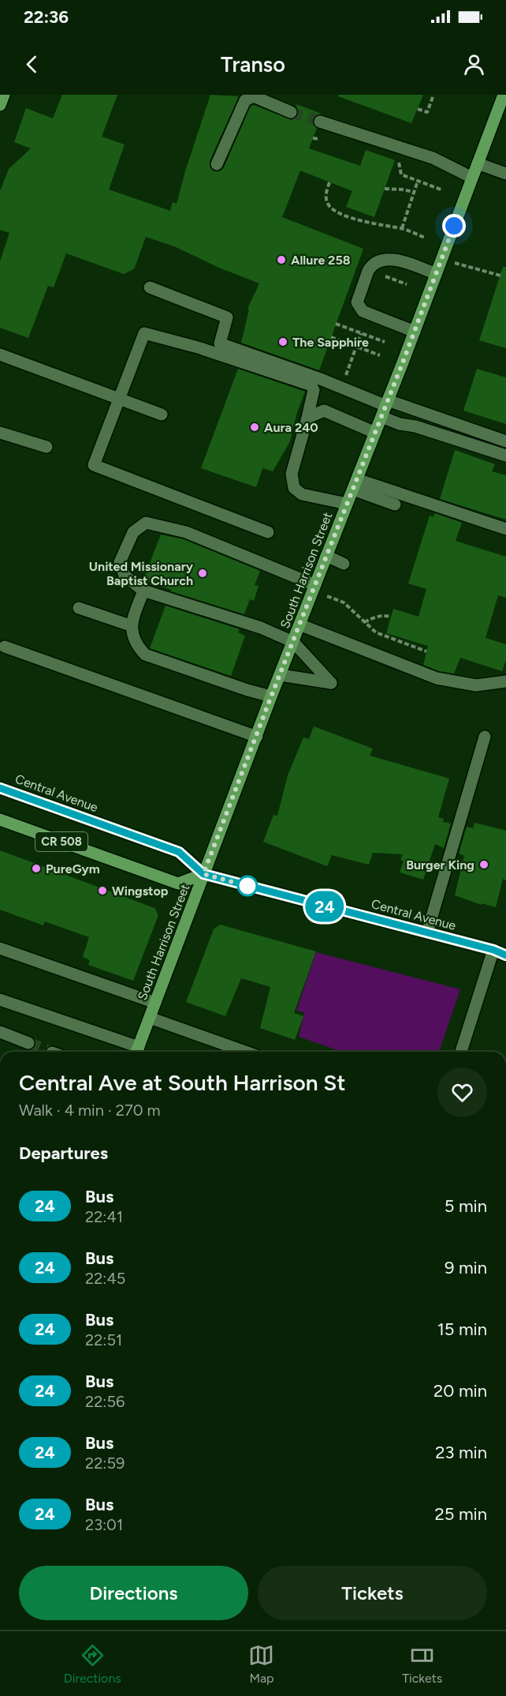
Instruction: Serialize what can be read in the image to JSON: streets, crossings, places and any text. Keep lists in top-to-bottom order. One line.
{"streets":{"main road":["South Harrison Street","Central Avenue","CR 508"]},"crossings":[["South Harrison Street","Central Avenue"],["South Harrison Street","CR 508"],["Central Avenue","CR 508"]],"places":["Allure 258","The Sapphire","Aura 240","United Missionary Baptist Church","Burger King","PureGym","Wingstop"],"lines":["bus line 24"],"page":{"status":"22:36","header":"Transo","on_map":"24","heading":[["Central Ave at South Harrison St","Walk · 4 min · 270 m"],"Departures"],"list":[{"mark":"24","name":"Bus","note":"22:41","value":"5 min"},{"mark":"24","name":"Bus","note":"22:45","value":"9 min"},{"mark":"24","name":"Bus","note":"22:51","value":"15 min"},{"mark":"24","name":"Bus","note":"22:56","value":"20 min"},{"mark":"24","name":"Bus","note":"22:59","value":"23 min"},{"mark":"24","name":"Bus","note":"23:01","value":"25 min"}],"buttons":["Directions","Tickets"],"tabs":["Directions","Map","Tickets"]}}
